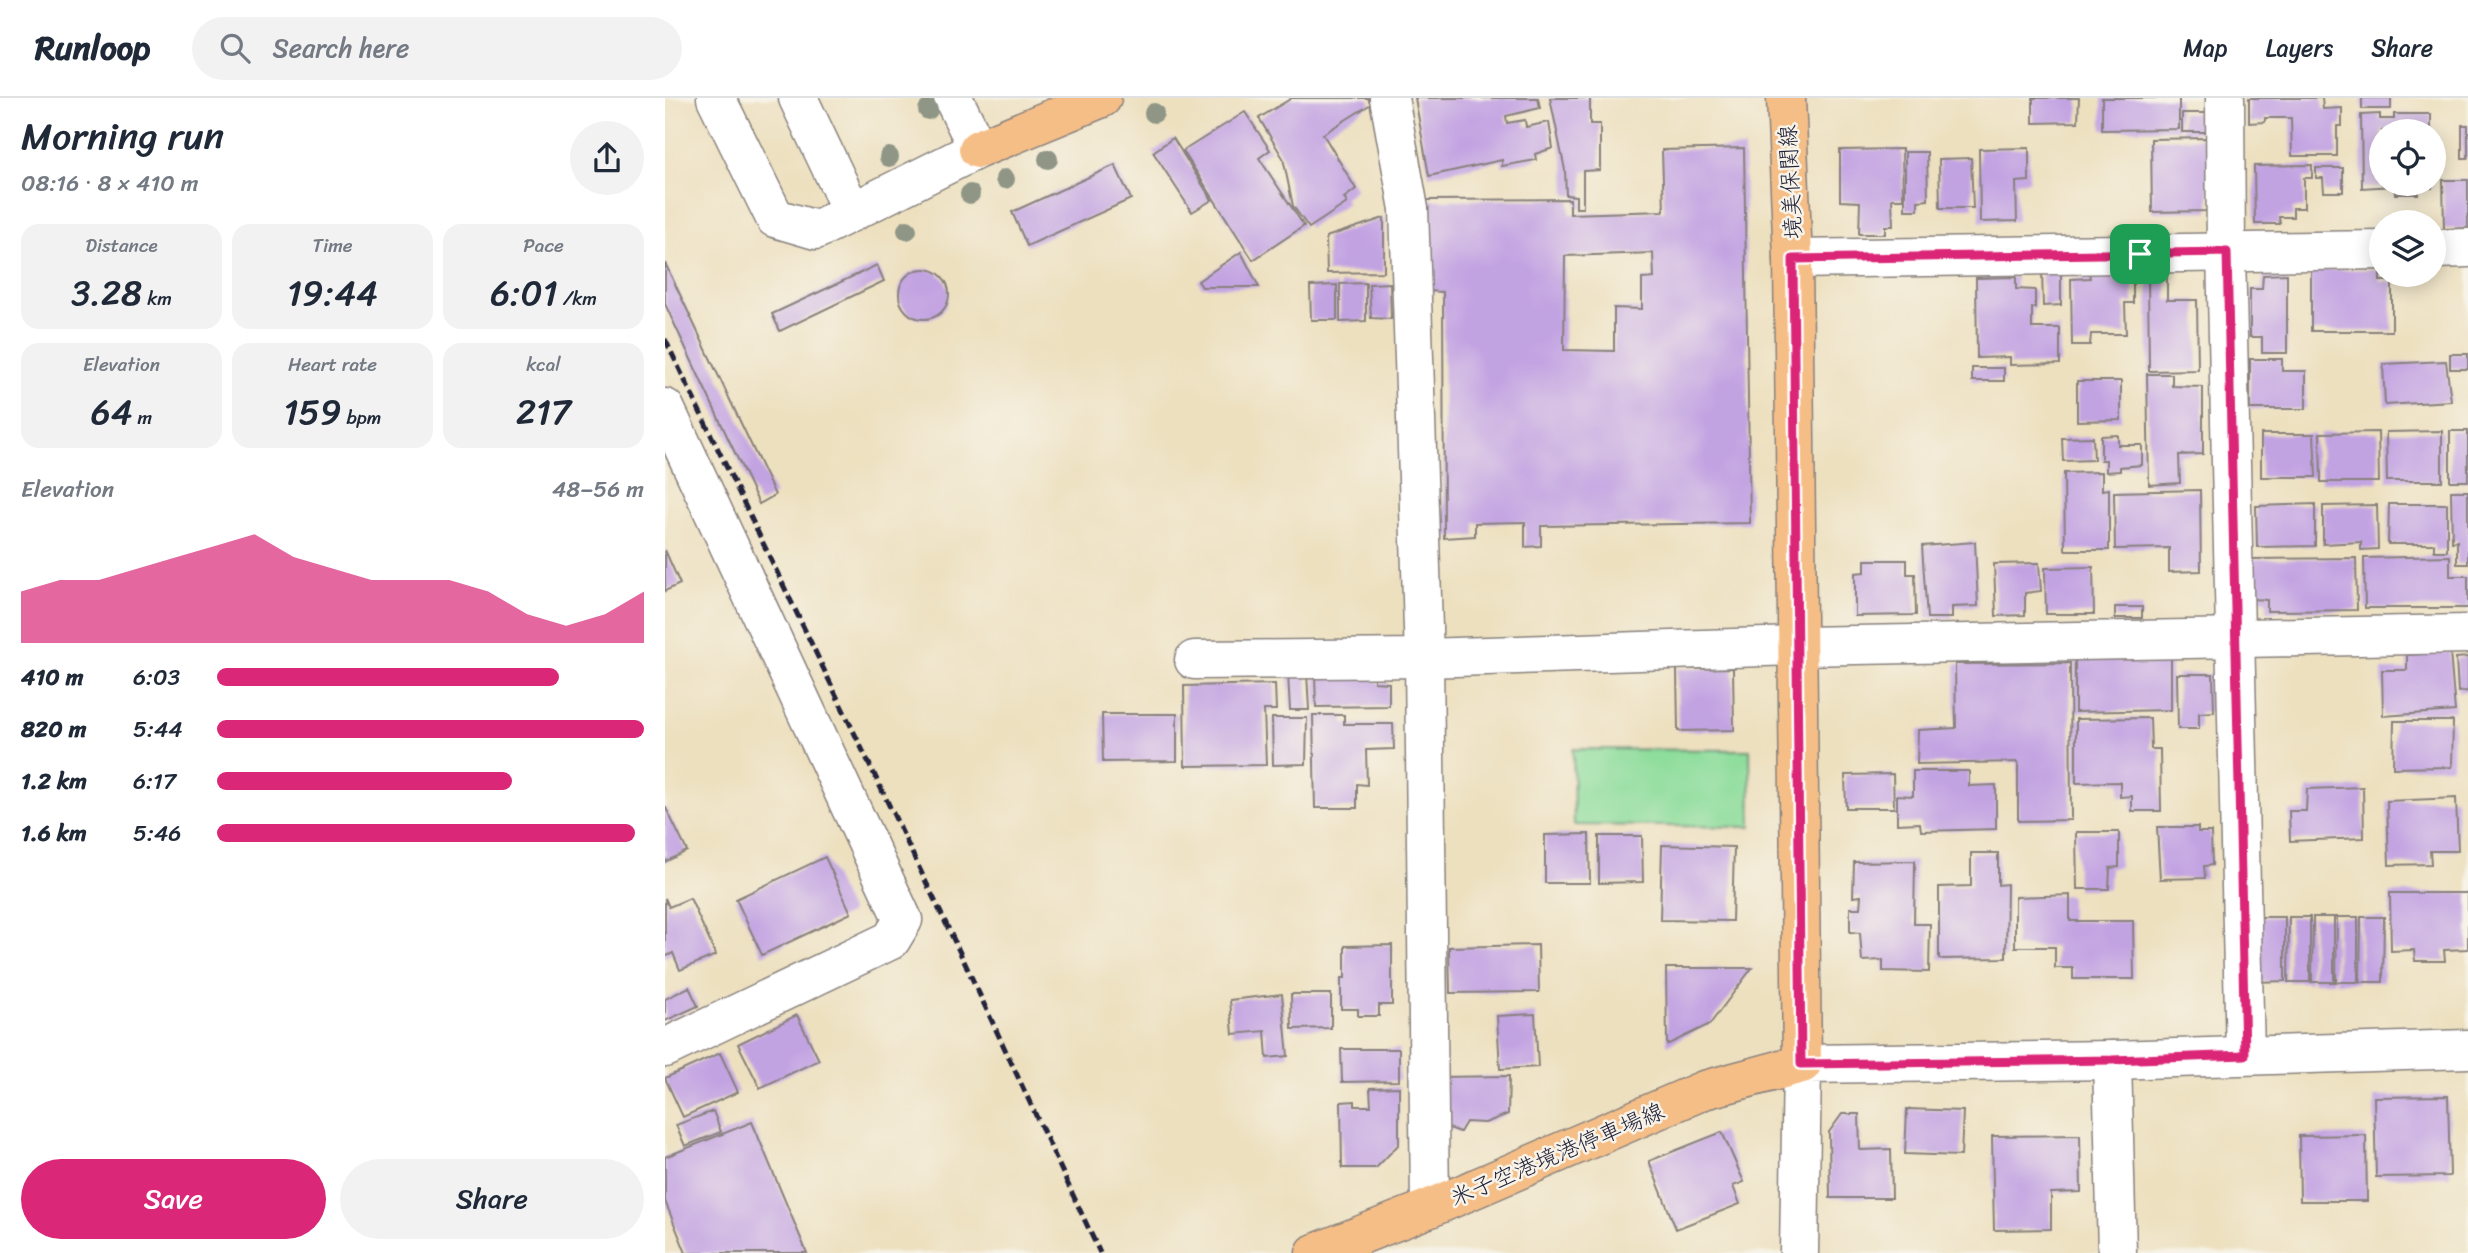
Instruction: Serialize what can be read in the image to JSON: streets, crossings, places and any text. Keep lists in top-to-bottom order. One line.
{"streets":{"main road":["境美保関線","米子空港境港停車場線"]},"crossings":[["境美保関線","米子空港境港停車場線"]],"page":{"header":"Runloop","search":"Search here","nav":["Map","Layers","Share"],"heading":["Morning run","08:16 · 8 × 410 m"],"stats":[["Distance","3.28 km"],["Time","19:44"],["Pace","6:01 /km"],["Elevation","64 m"],["Heart rate","159 bpm"],["kcal","217"]],"chart":["Elevation","48–56 m"],"list":[{"name":"410 m","note":"6:03"},{"name":"820 m","note":"5:44"},{"name":"1.2 km","note":"6:17"},{"name":"1.6 km","note":"5:46"}],"buttons":["Save","Share"]}}
